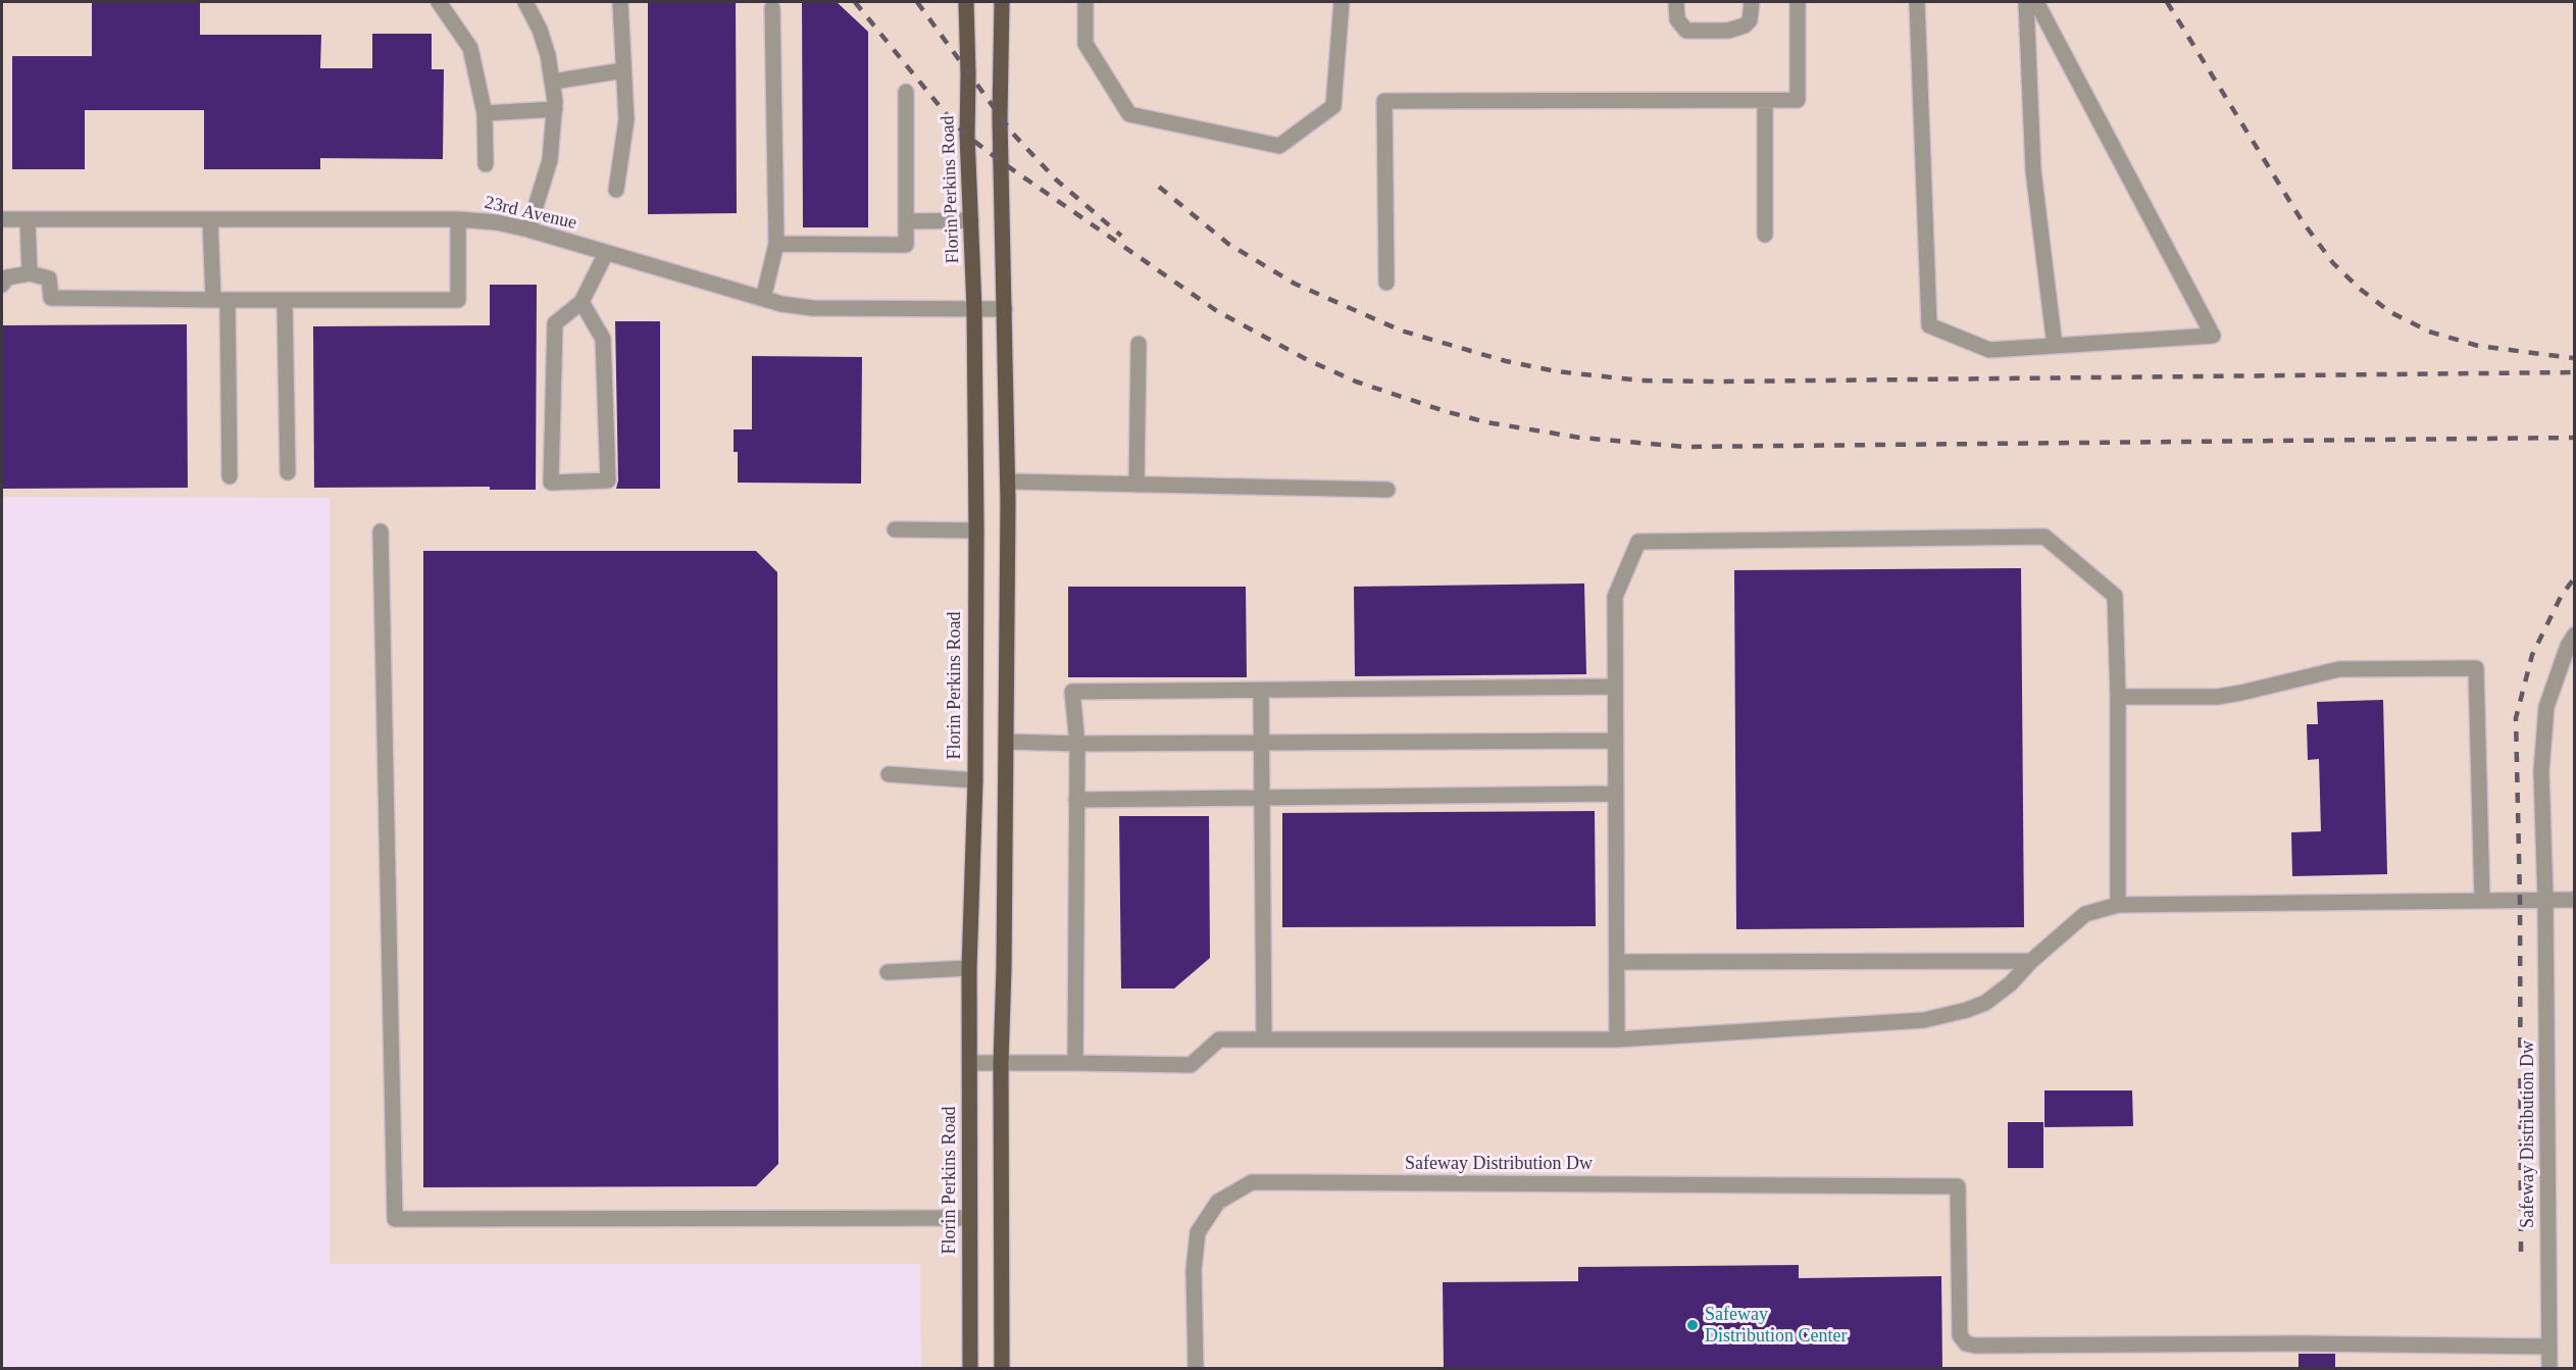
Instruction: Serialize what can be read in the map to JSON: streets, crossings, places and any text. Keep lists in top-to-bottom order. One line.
{"streets":{"main road":["Florin Perkins Road"],"street":["23rd Avenue","Safeway Distribution Dw"]},"crossings":[["Florin Perkins Road","23rd Avenue"]],"places":["Safeway Distribution Center"]}
